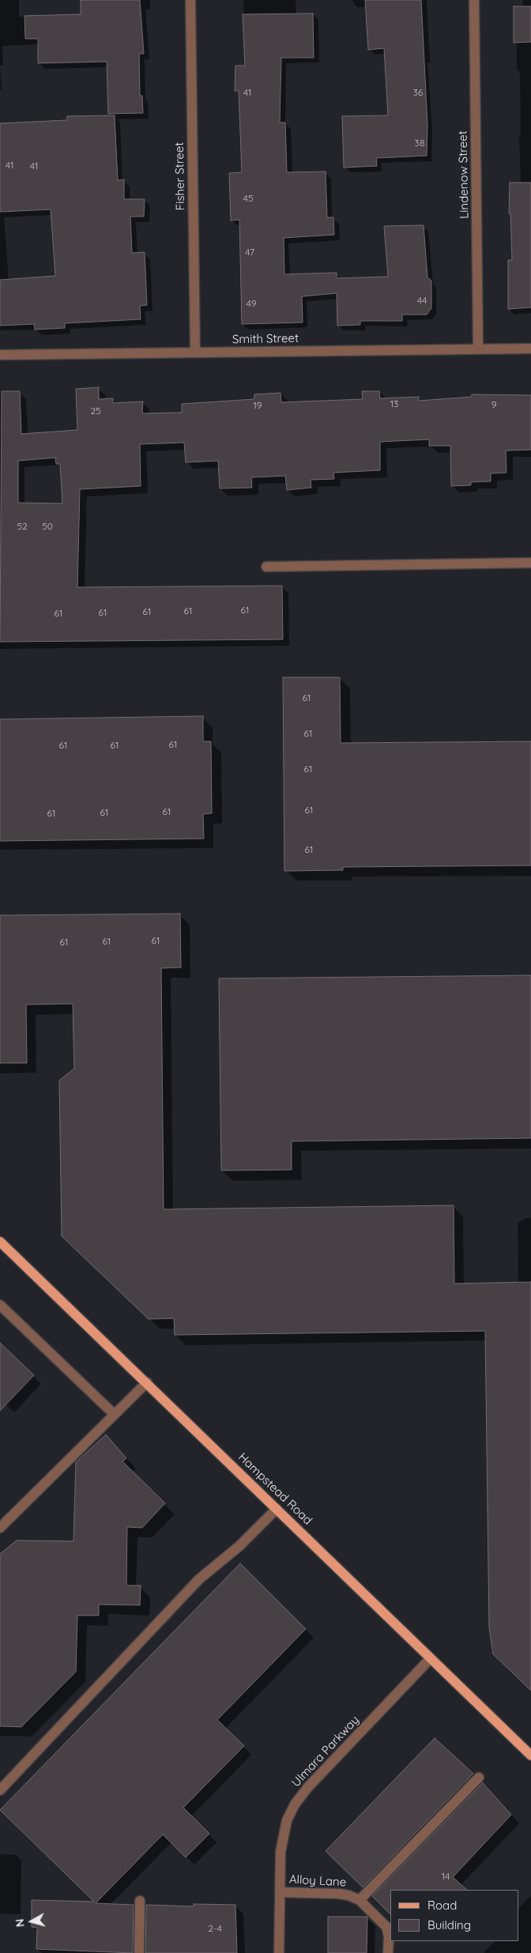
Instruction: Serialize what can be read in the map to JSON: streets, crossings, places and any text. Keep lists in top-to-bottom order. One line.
{"streets":{"main road":["Hampstead Road"],"street":["Lindenow Street","Fisher Street","Smith Street","Ulmara Parkway","Alloy Lane"]},"crossings":[["Lindenow Street","Smith Street"],["Fisher Street","Smith Street"],["Hampstead Road","Ulmara Parkway"],["Ulmara Parkway","Alloy Lane"]],"house_numbers":["41","36","38","41","41","45","47","44","49","13","9","19","25","52","50","61","61","61","61","61","61","61","61","61","61","61","61","61","61","61","61","61","61","61","14","2-4"],"legend":["Road","Building"],"north":"left"}
